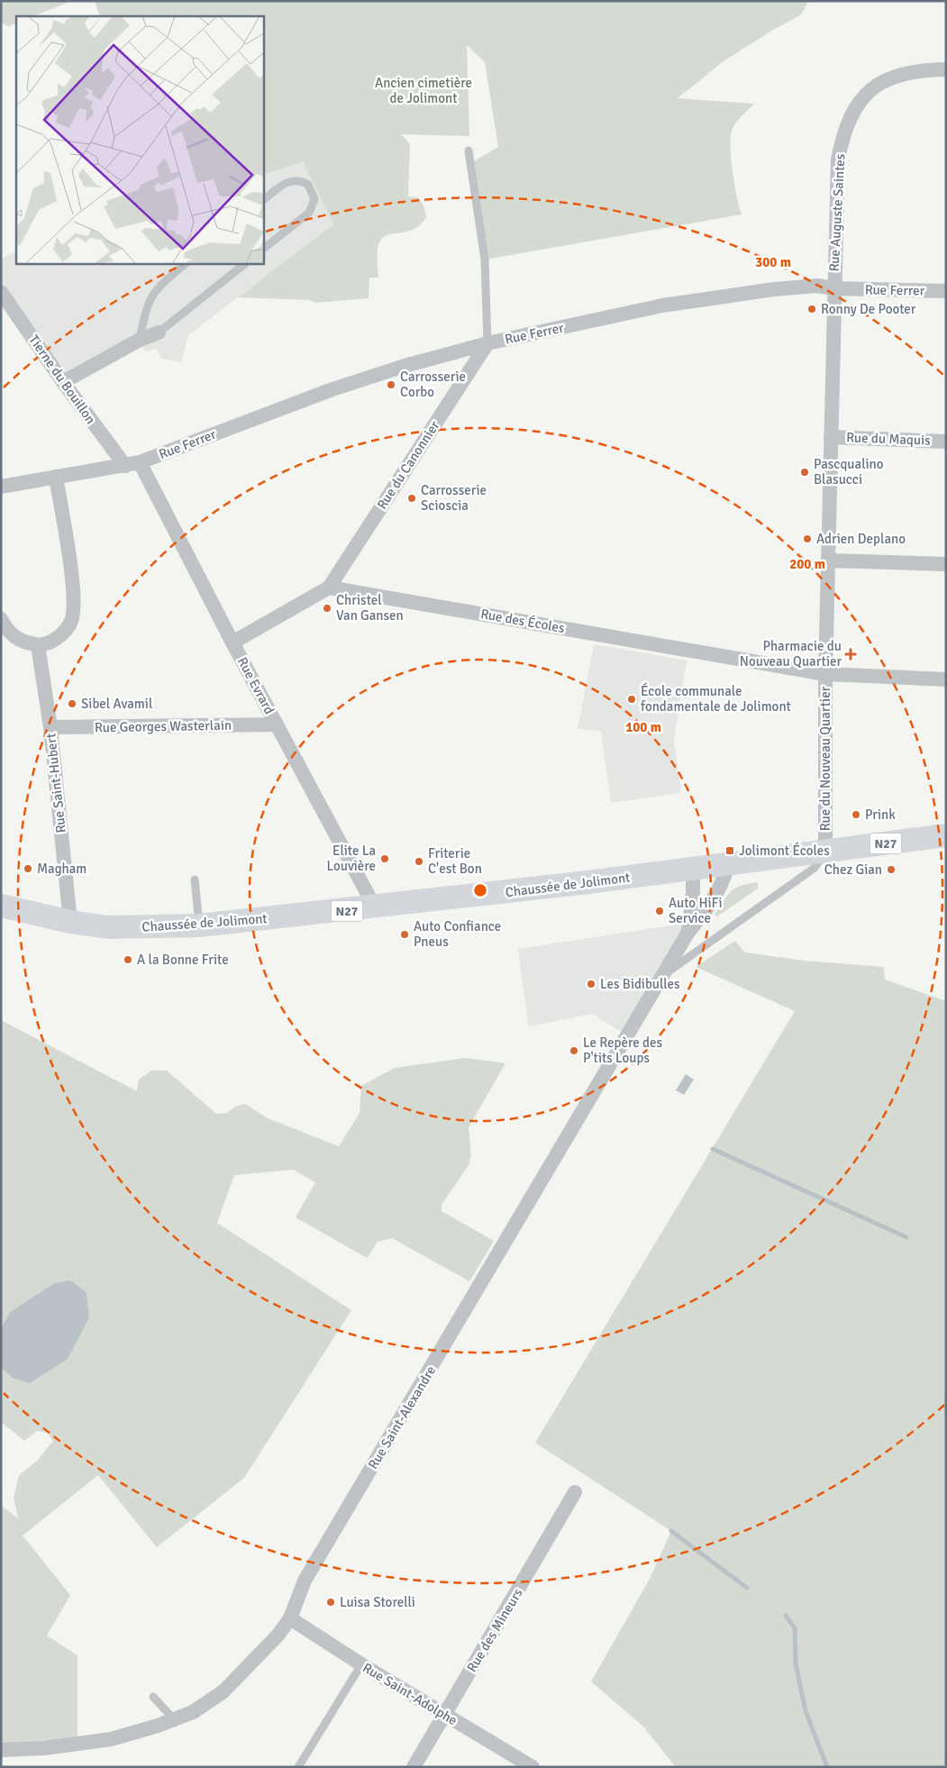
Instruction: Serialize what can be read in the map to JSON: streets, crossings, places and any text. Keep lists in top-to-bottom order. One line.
{"streets":{"main road":["N27","Chaussée de Jolimont"],"street":["Rue Auguste Saintes","Rue Ferrer","Tierne du Bouillon","Rue du Maquis","Rue du Canonnier","Rue des Écoles","Rue Evrard","Rue Georges Wasterlain","Rue du Nouveau Quartier","Rue Saint-Hubert","Rue Saint-Alexandre","Rue des Mineurs","Rue Saint-Adolphe"]},"crossings":[["Rue Auguste Saintes","Rue Ferrer"],["Rue Auguste Saintes","Rue du Nouveau Quartier"],["Rue Ferrer","Tierne du Bouillon"],["Rue Ferrer","Rue du Canonnier"],["Rue Ferrer","Rue Evrard"],["Rue Ferrer","Rue du Nouveau Quartier"],["Tierne du Bouillon","Rue Evrard"],["Rue du Maquis","Rue du Nouveau Quartier"],["Rue du Canonnier","Rue des Écoles"],["Rue des Écoles","Rue du Nouveau Quartier"],["Rue Evrard","Rue Georges Wasterlain"],["Rue Evrard","Chaussée de Jolimont"],["Rue Georges Wasterlain","Rue Saint-Hubert"],["Rue du Nouveau Quartier","Chaussée de Jolimont"],["Rue Saint-Hubert","Chaussée de Jolimont"],["Chaussée de Jolimont","Rue Saint-Alexandre"],["Rue Saint-Alexandre","Rue Saint-Adolphe"],["Rue des Mineurs","Rue Saint-Adolphe"]],"parks":["Ancien cimetière de Jolimont"],"places":{"other":["Ronny De Pooter","Carrosserie Corbo","Pascqualino Blasucci","Carrosserie Scioscia","Adrien Deplano","Christel Van Gansen","École communale fondamentale de Jolimont","Sibel Avamil","Prink","Elite La Louvière","Friterie C'est Bon","Magham","Chez Gian","Auto HiFi Service","Auto Confiance Pneus","A la Bonne Frite","Les Bidibulles","Le Repère des P'tits Loups","Luisa Storelli"],"health":["Pharmacie du Nouveau Quartier"],"transit":["Jolimont Écoles"]},"rings":["300 m","200 m","100 m"]}
